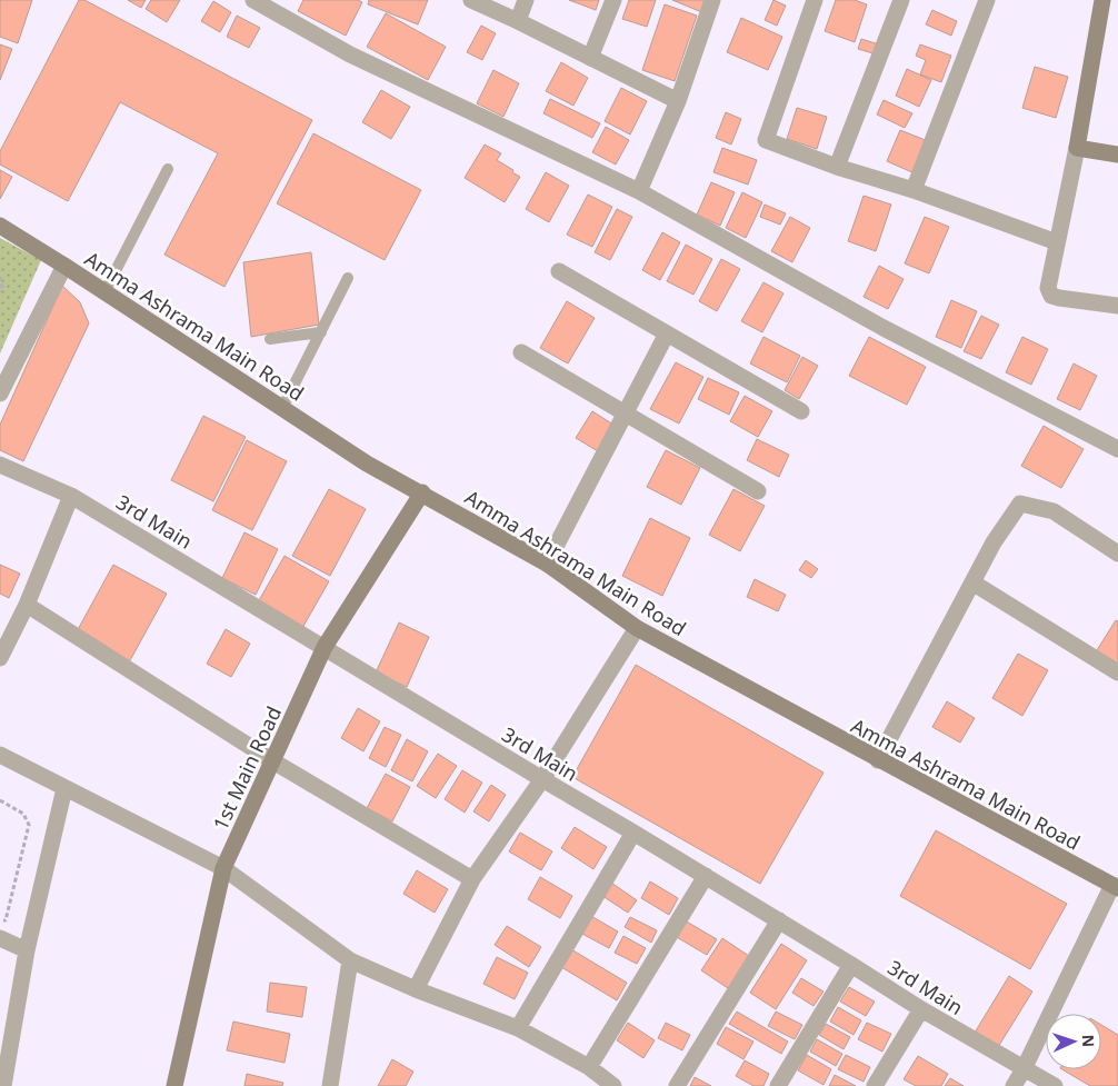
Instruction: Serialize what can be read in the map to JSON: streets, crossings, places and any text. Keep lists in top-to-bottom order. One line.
{"streets":{"street":["Amma Ashrama Main Road","3rd Main","1st Main Road"]},"crossings":[["Amma Ashrama Main Road","1st Main Road"],["3rd Main","1st Main Road"]],"north":"right"}
